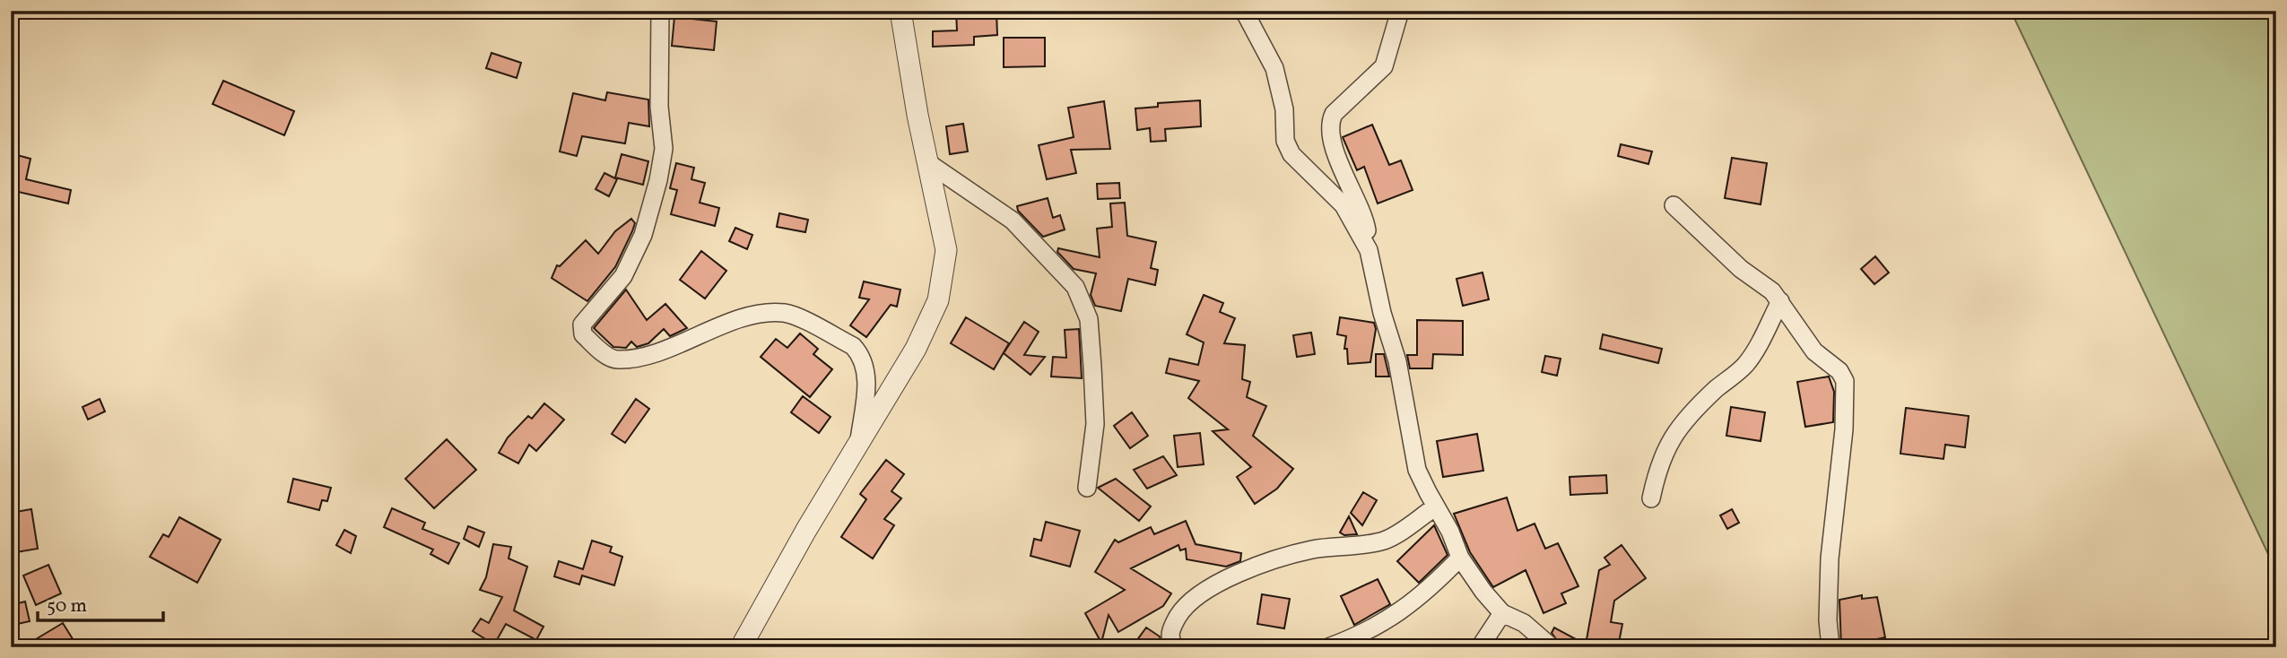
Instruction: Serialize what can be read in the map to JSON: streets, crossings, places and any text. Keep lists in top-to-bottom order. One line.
{"scale_bar":"50 m"}
